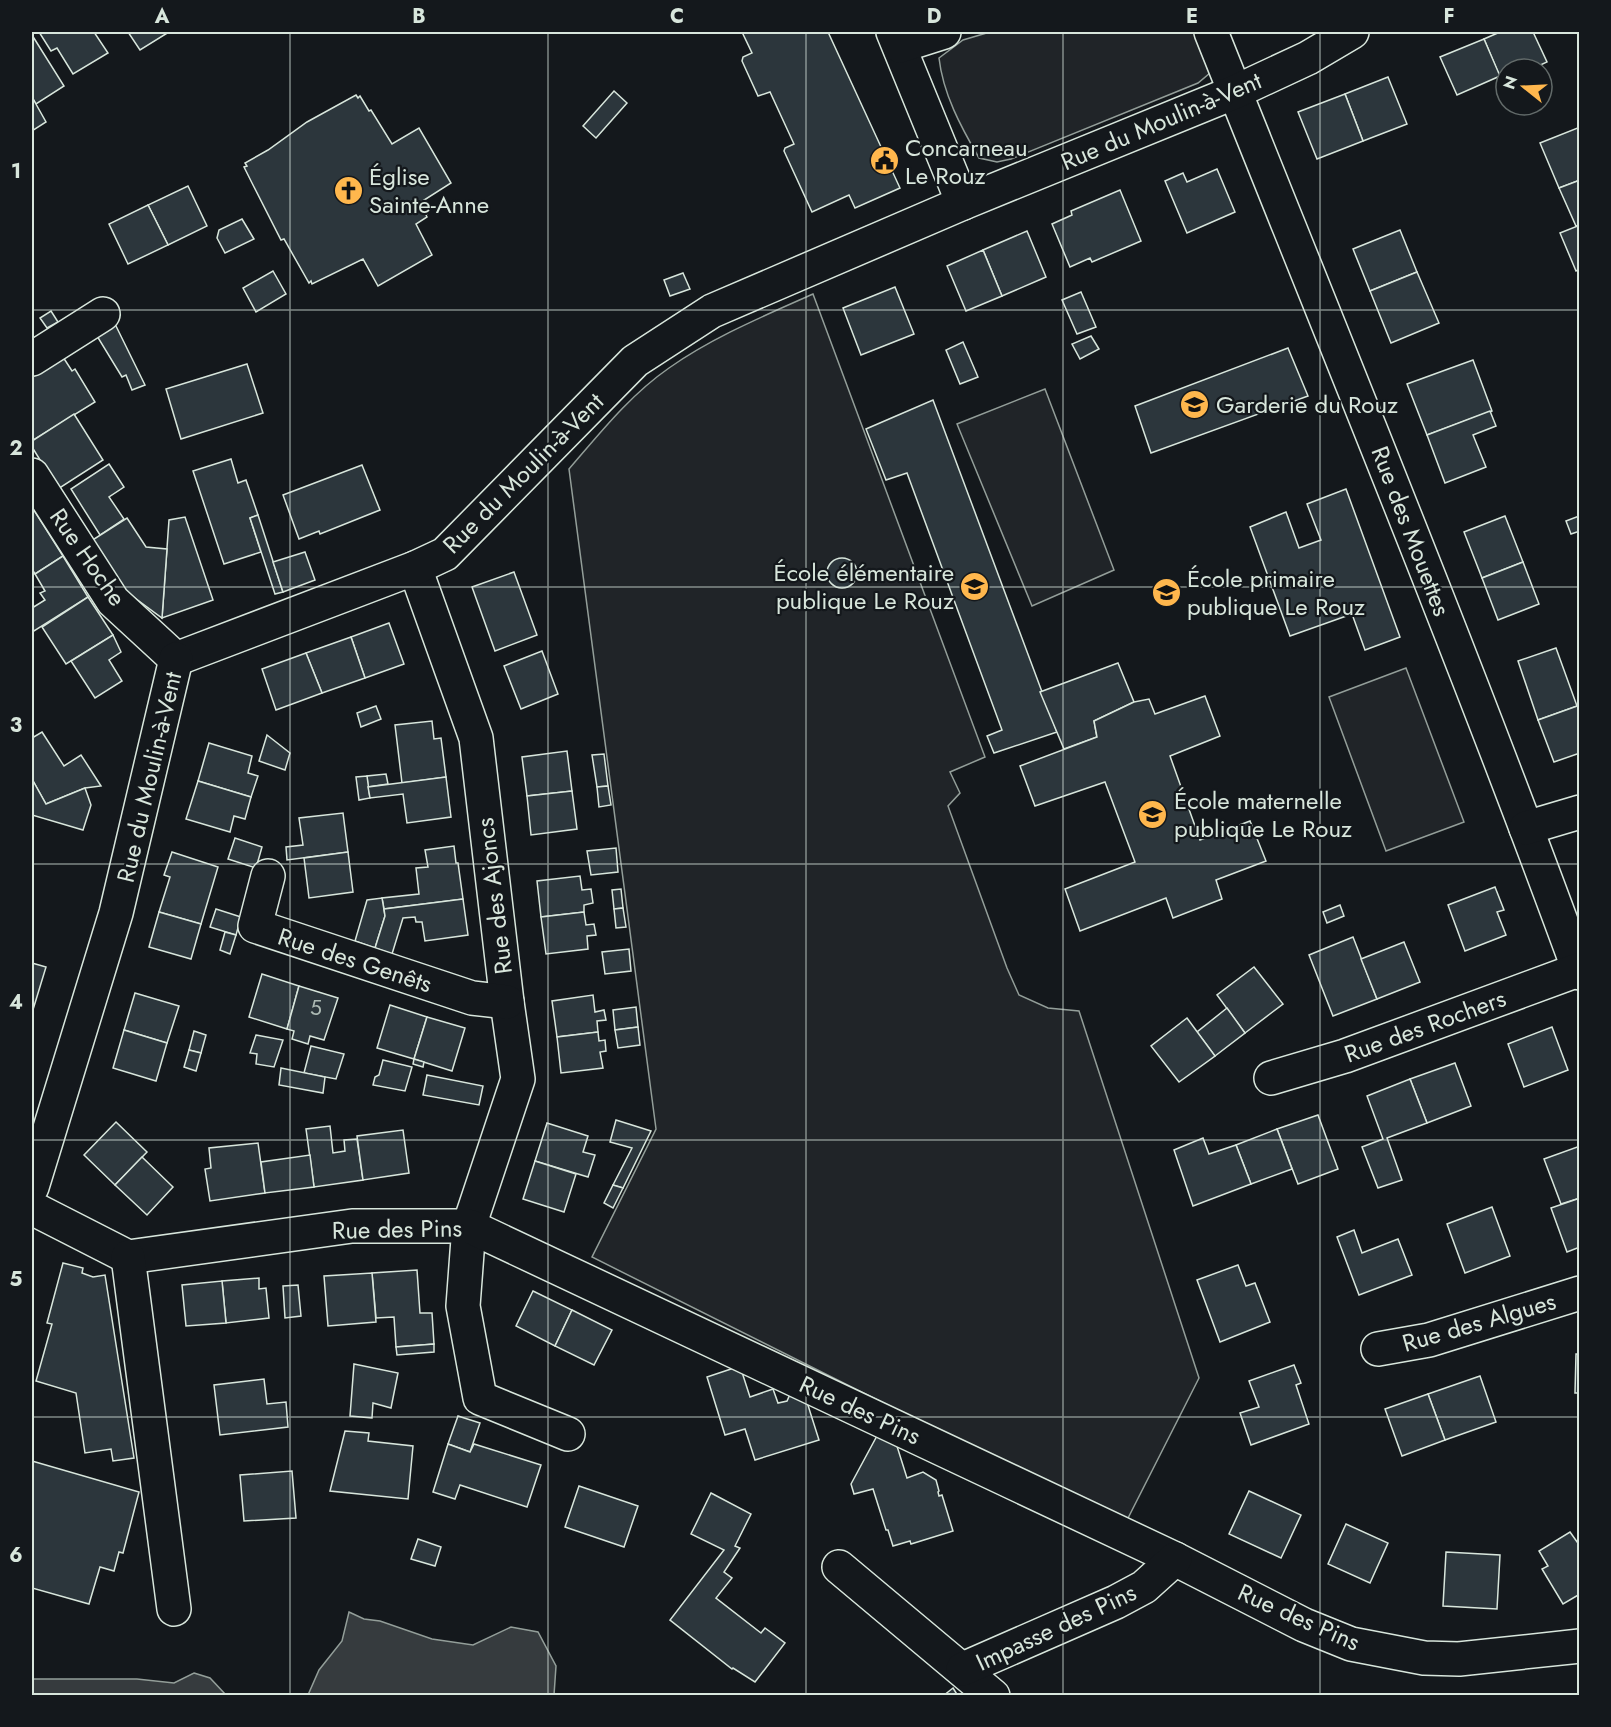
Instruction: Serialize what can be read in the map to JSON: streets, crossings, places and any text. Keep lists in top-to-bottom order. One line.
{"streets":{"street":["Rue du Moulin-à-Vent","Rue des Mouettes","Rue Hoche","Rue des Ajoncs","Rue des Genêts","Rue des Rochers","Rue des Pins","Rue des Algues","Impasse des Pins"]},"crossings":[["Rue du Moulin-à-Vent","Rue des Mouettes"],["Rue du Moulin-à-Vent","Rue Hoche"],["Rue du Moulin-à-Vent","Rue des Ajoncs"],["Rue des Mouettes","Rue des Rochers"],["Rue des Ajoncs","Rue des Genêts"],["Rue des Ajoncs","Rue des Pins"],["Rue des Pins","Impasse des Pins"]],"places":{"public building":["Concarneau Le Rouz"],"church":["Église Sainte-Anne"],"school or university":["Garderie du Rouz","École élémentaire publique Le Rouz","École primaire publique Le Rouz","École maternelle publique Le Rouz"]},"house_numbers":["5"],"north":"left","grid":{"columns":["A","B","C","D","E","F"],"rows":["1","2","3","4","5","6"]}}
